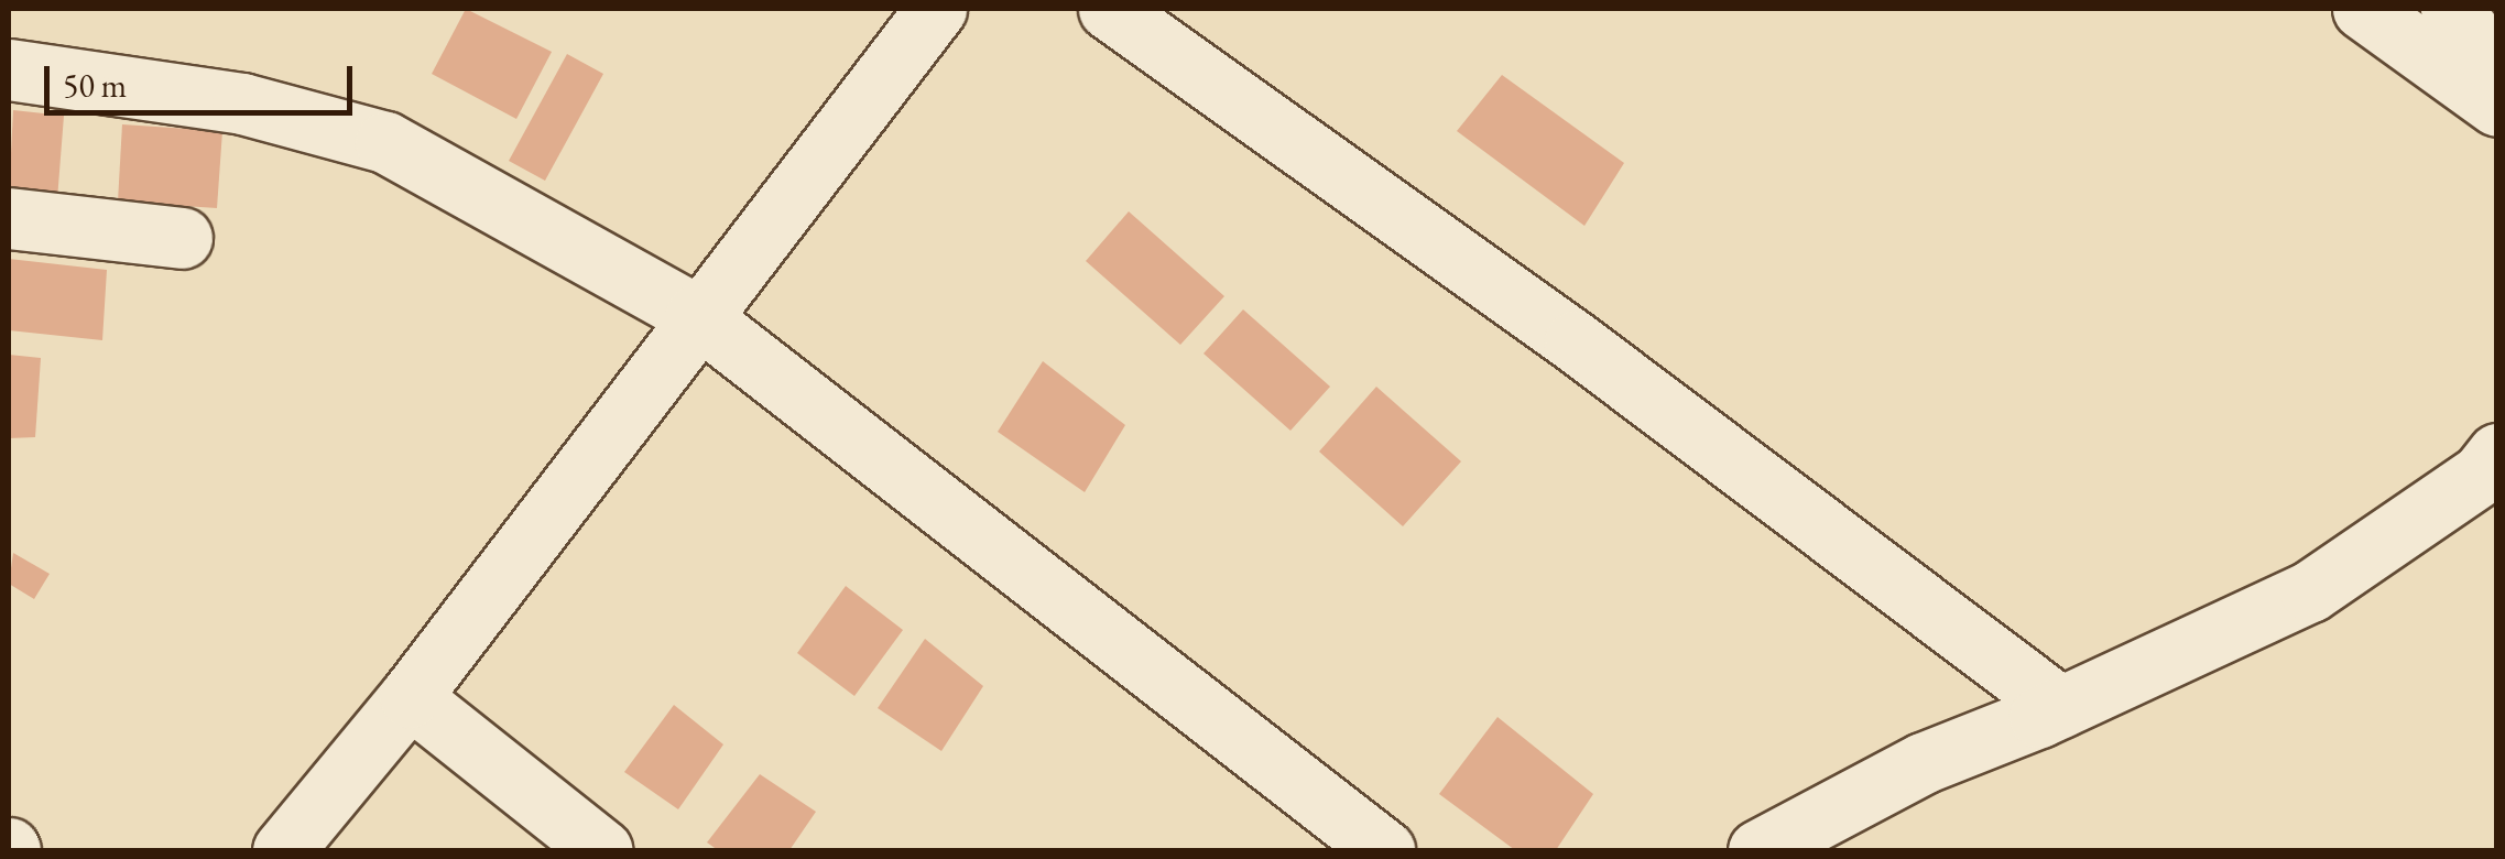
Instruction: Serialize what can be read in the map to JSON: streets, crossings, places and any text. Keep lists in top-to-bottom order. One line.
{"scale_bar":"50 m"}
